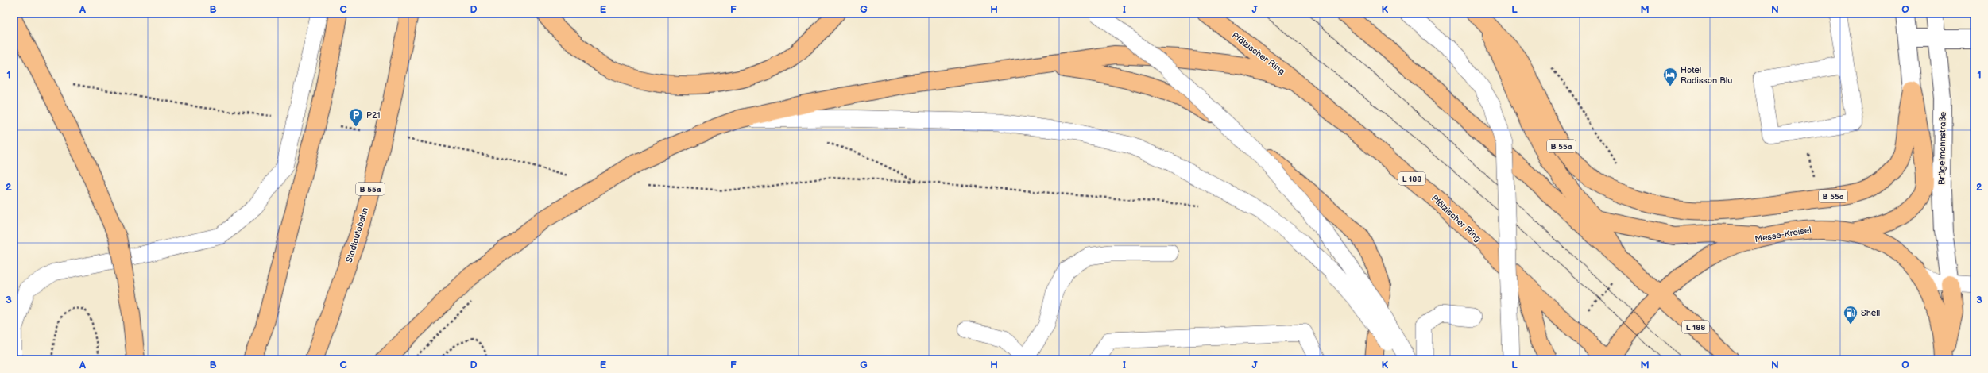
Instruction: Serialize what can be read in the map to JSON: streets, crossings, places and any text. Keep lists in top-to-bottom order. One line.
{"streets":{"main road":["Pfälzischer Ring","B 55a","L 188","Messe-Kreisel","Stadtautobahn"],"street":["Brügelmannstraße"]},"crossings":[["Pfälzischer Ring","Messe-Kreisel"],["B 55a","L 188"],["L 188","Messe-Kreisel"]],"places":{"hotel":["Hotel Radisson Blu"],"parking":["P21"],"fuel station":["Shell"]},"grid":{"columns":["A","B","C","D","E","F","G","H","I","J","K","L","M","N","O"],"rows":["1","2","3"]}}
